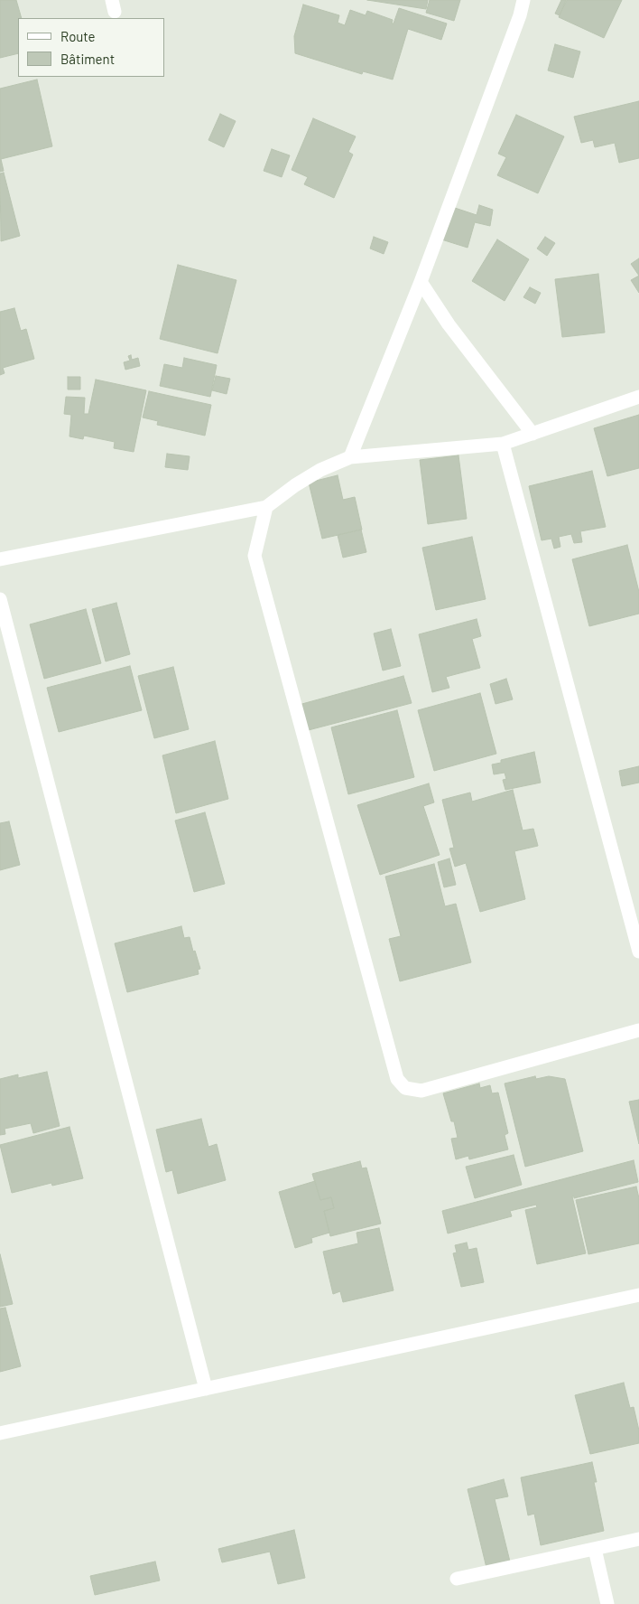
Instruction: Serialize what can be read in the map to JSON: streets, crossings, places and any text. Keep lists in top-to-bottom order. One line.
{"legend":["Route","Bâtiment"]}
